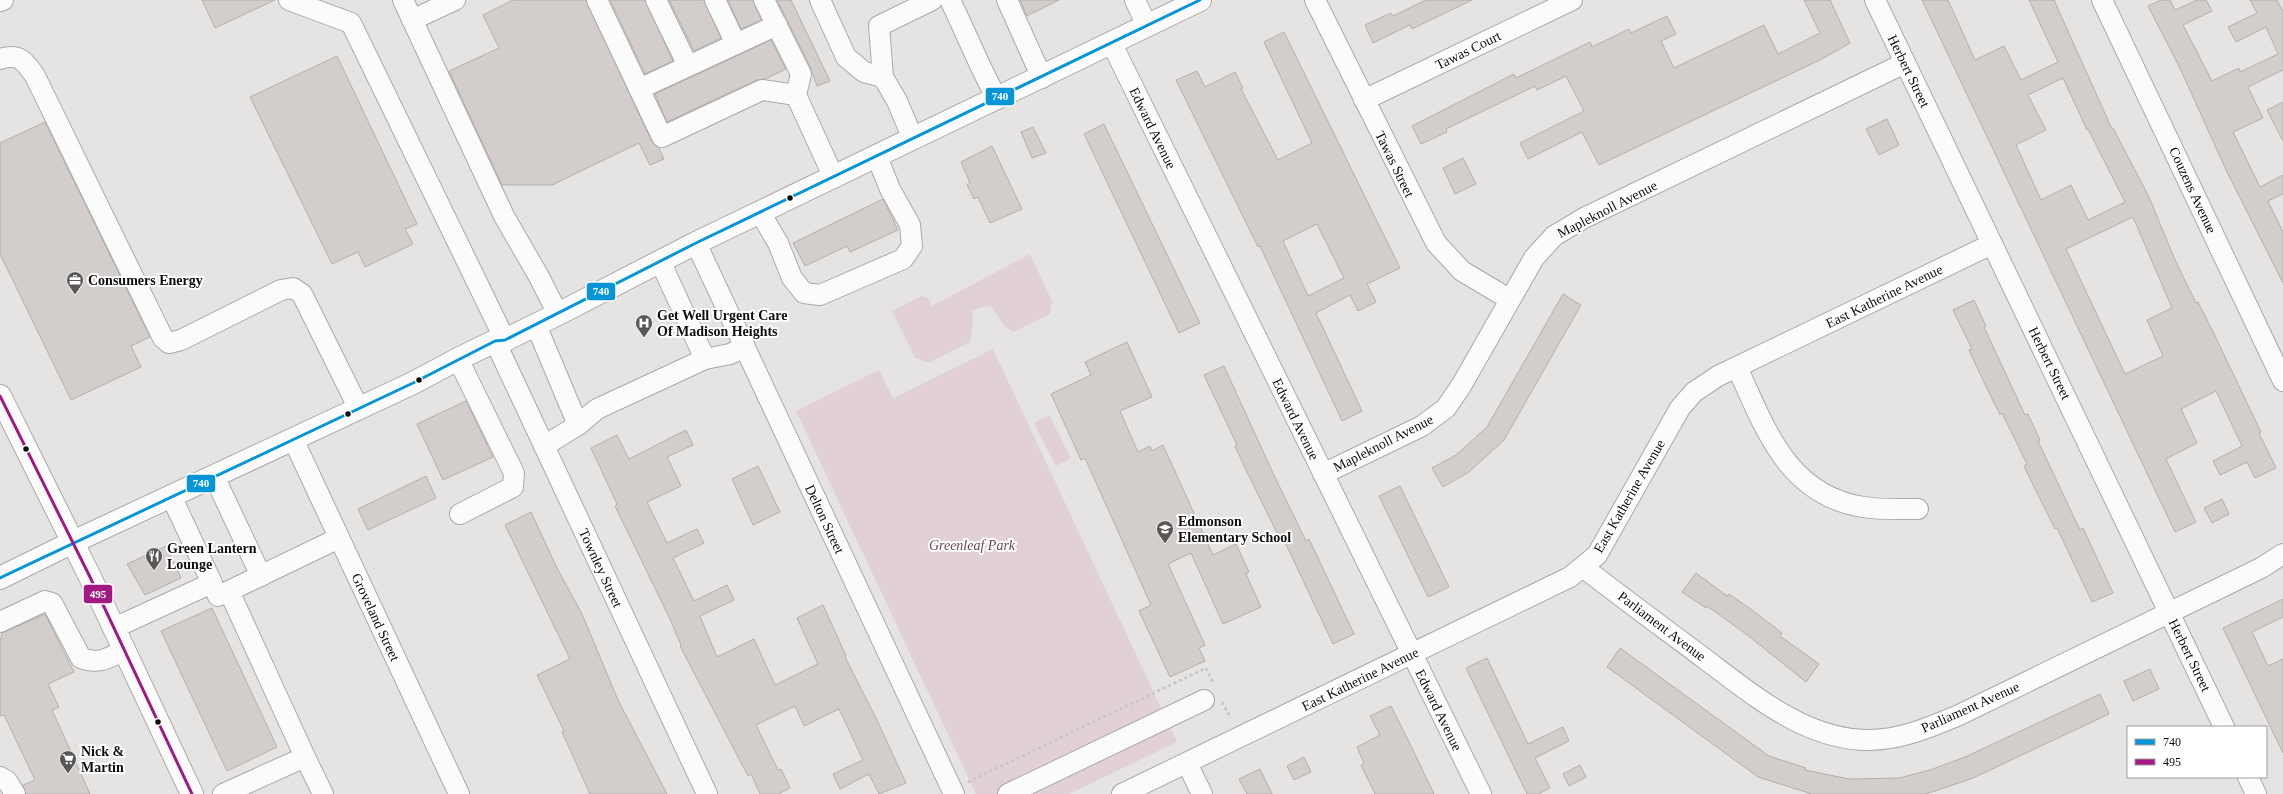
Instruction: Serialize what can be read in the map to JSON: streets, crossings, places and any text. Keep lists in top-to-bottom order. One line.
{"streets":{"street":["Tawas Court","Herbert Street","Edward Avenue","Tawas Street","Couzens Avenue","Mapleknoll Avenue","East Katherine Avenue","Delton Street","Townley Street","Groveland Street","Parliament Avenue"]},"crossings":[["Tawas Court","Tawas Street"],["Herbert Street","Mapleknoll Avenue"],["Herbert Street","East Katherine Avenue"],["Herbert Street","Parliament Avenue"],["Edward Avenue","Mapleknoll Avenue"],["Edward Avenue","East Katherine Avenue"],["Tawas Street","Mapleknoll Avenue"],["East Katherine Avenue","Parliament Avenue"]],"parks":["Greenleaf Park"],"places":{"office":["Consumers Energy"],"hospital":["Get Well Urgent Care Of Madison Heights"],"school or university":["Edmonson Elementary School"],"restaurant":["Green Lantern Lounge"],"supermarket":["Nick & Martin"]},"lines":["transit line 740","transit line 495"],"legend":["740","495"]}
